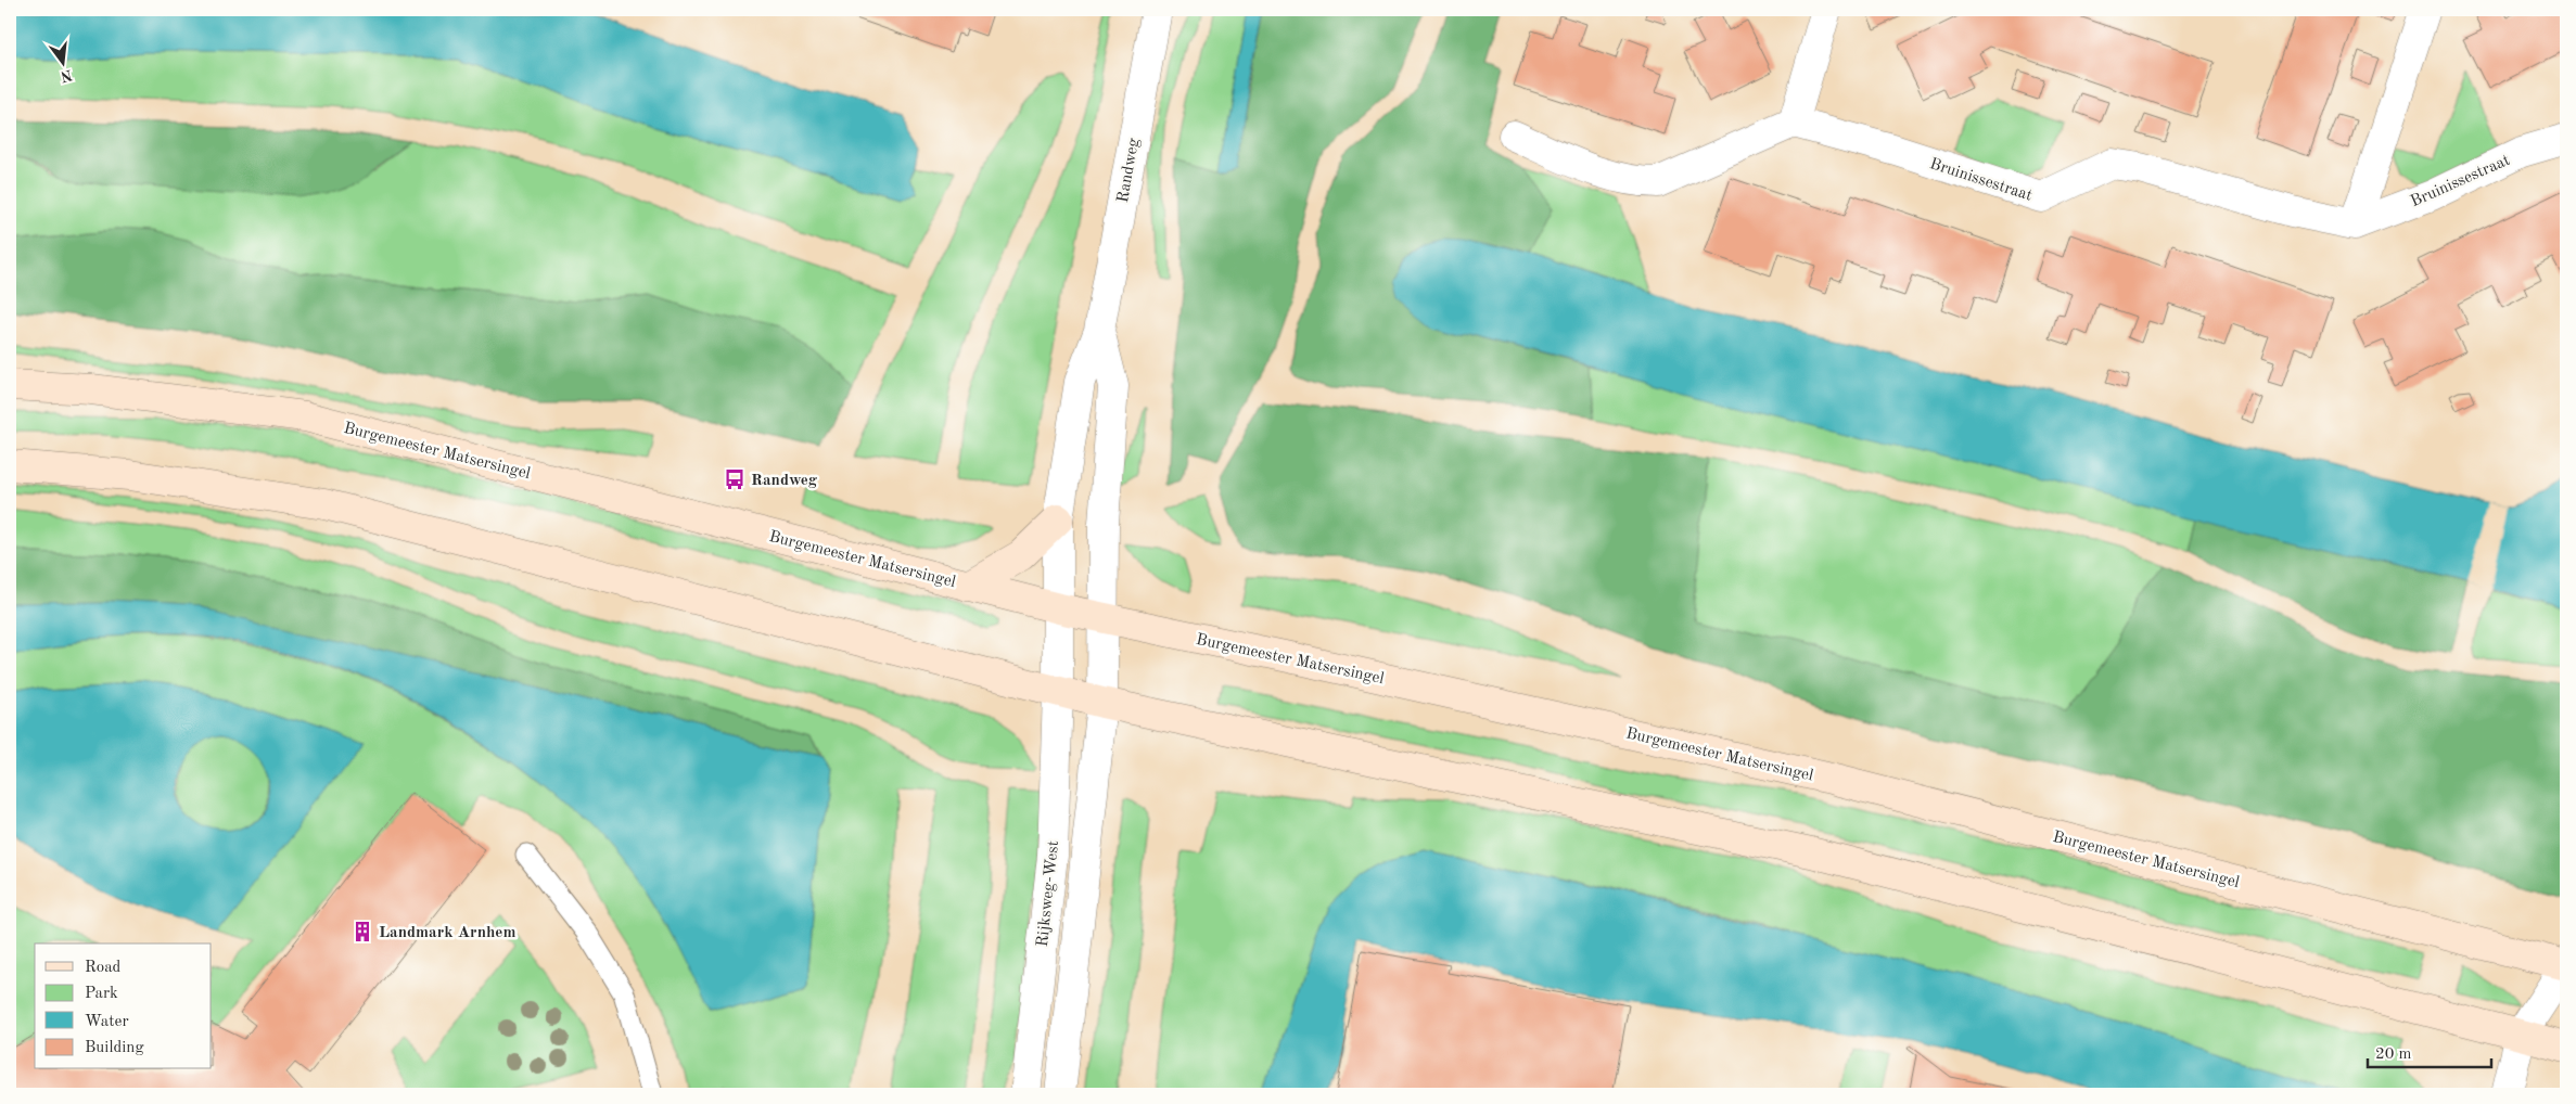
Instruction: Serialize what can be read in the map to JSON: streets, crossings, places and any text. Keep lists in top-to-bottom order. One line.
{"streets":{"main road":["Burgemeester Matsersingel"],"street":["Randweg","Bruinissestraat","Rijksweg-West"]},"crossings":[["Randweg","Burgemeester Matsersingel"],["Randweg","Rijksweg-West"],["Burgemeester Matsersingel","Rijksweg-West"]],"places":{"bus stop":["Randweg"],"building":["Landmark Arnhem"]},"legend":["Road","Park","Water","Building"],"scale_bar":"20 m","north":"bottom"}
